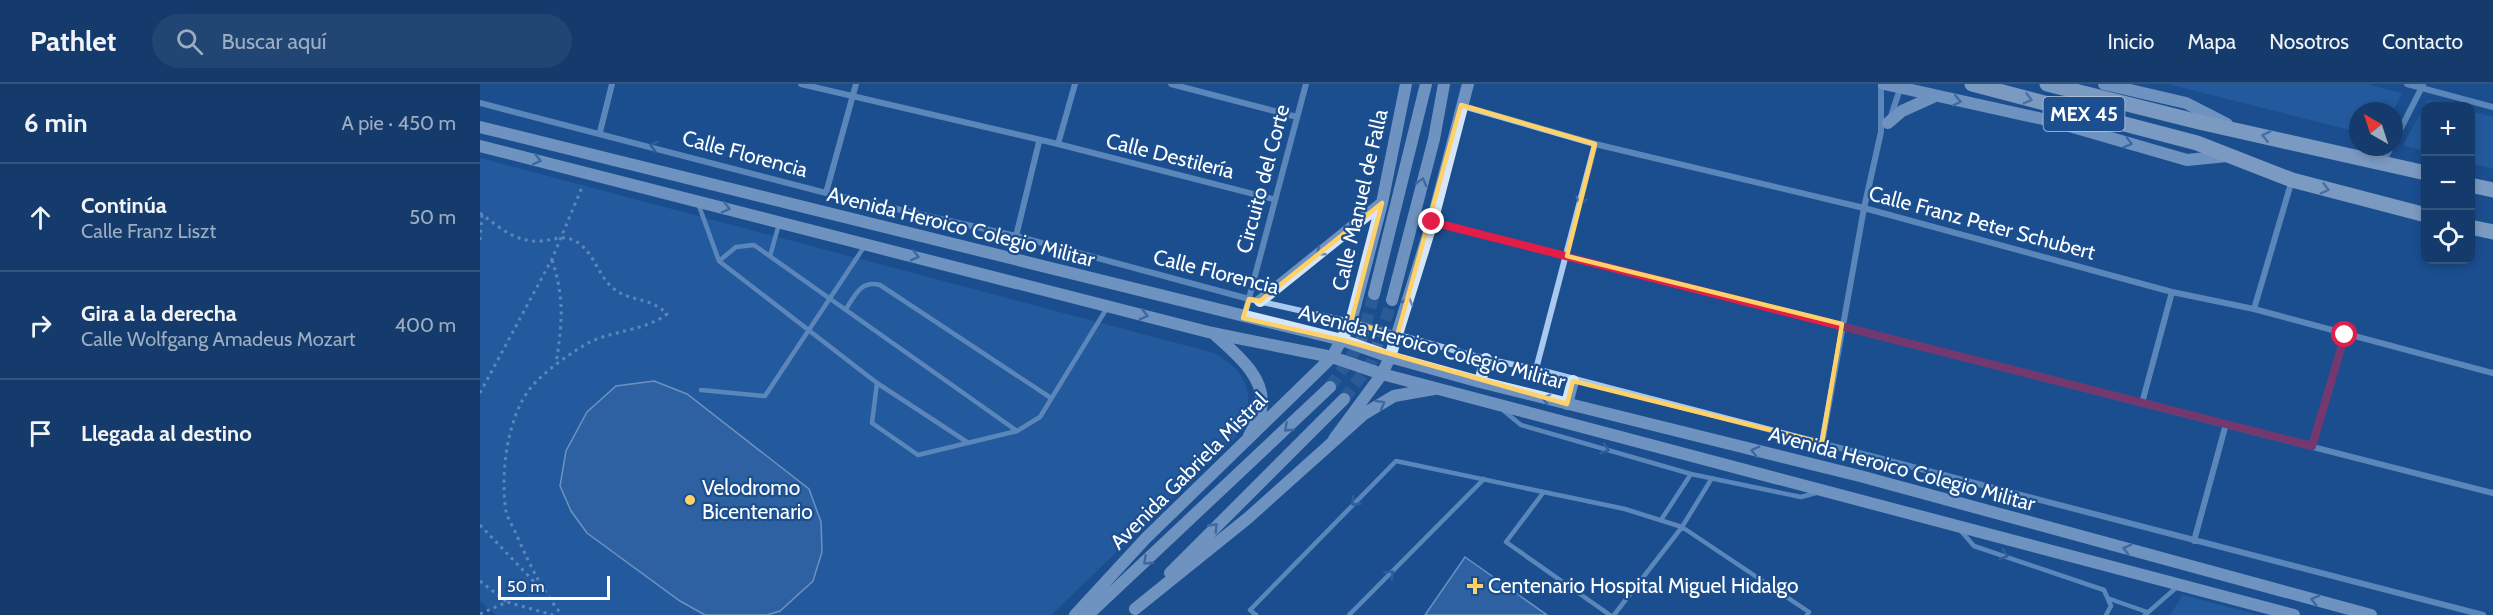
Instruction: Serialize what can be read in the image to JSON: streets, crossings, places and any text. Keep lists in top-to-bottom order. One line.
{"streets":{"main road":["MEX 45"],"street":["Calle Florencia","Calle Destilería","Circuito del Corte","Calle Manuel de Falla","Calle Franz Peter Schubert","Avenida Heroico Colegio Militar","Avenida Gabriela Mistral"]},"crossings":[["Calle Florencia","Circuito del Corte"],["Calle Florencia","Calle Manuel de Falla"],["Calle Florencia","Avenida Heroico Colegio Militar"],["Calle Destilería","Circuito del Corte"],["Circuito del Corte","Avenida Heroico Colegio Militar"],["Calle Manuel de Falla","Avenida Heroico Colegio Militar"],["Calle Manuel de Falla","Avenida Gabriela Mistral"],["Avenida Heroico Colegio Militar","Avenida Gabriela Mistral"]],"places":{"other":["Velodromo Bicentenario"],"health":["Centenario Hospital Miguel Hidalgo"]},"scale_bar":"50 m","north":"top left","page":{"header":"Pathlet","search":"Buscar aquí","nav":["Inicio","Mapa","Nosotros","Contacto"],"heading":["6 min","A pie · 450 m"],"map_buttons":["+","−"],"list":[["Continúa","Calle Franz Liszt","50 m"],["Gira a la derecha","Calle Wolfgang Amadeus Mozart","400 m"],"Llegada al destino"],"scale":"50 m"}}
